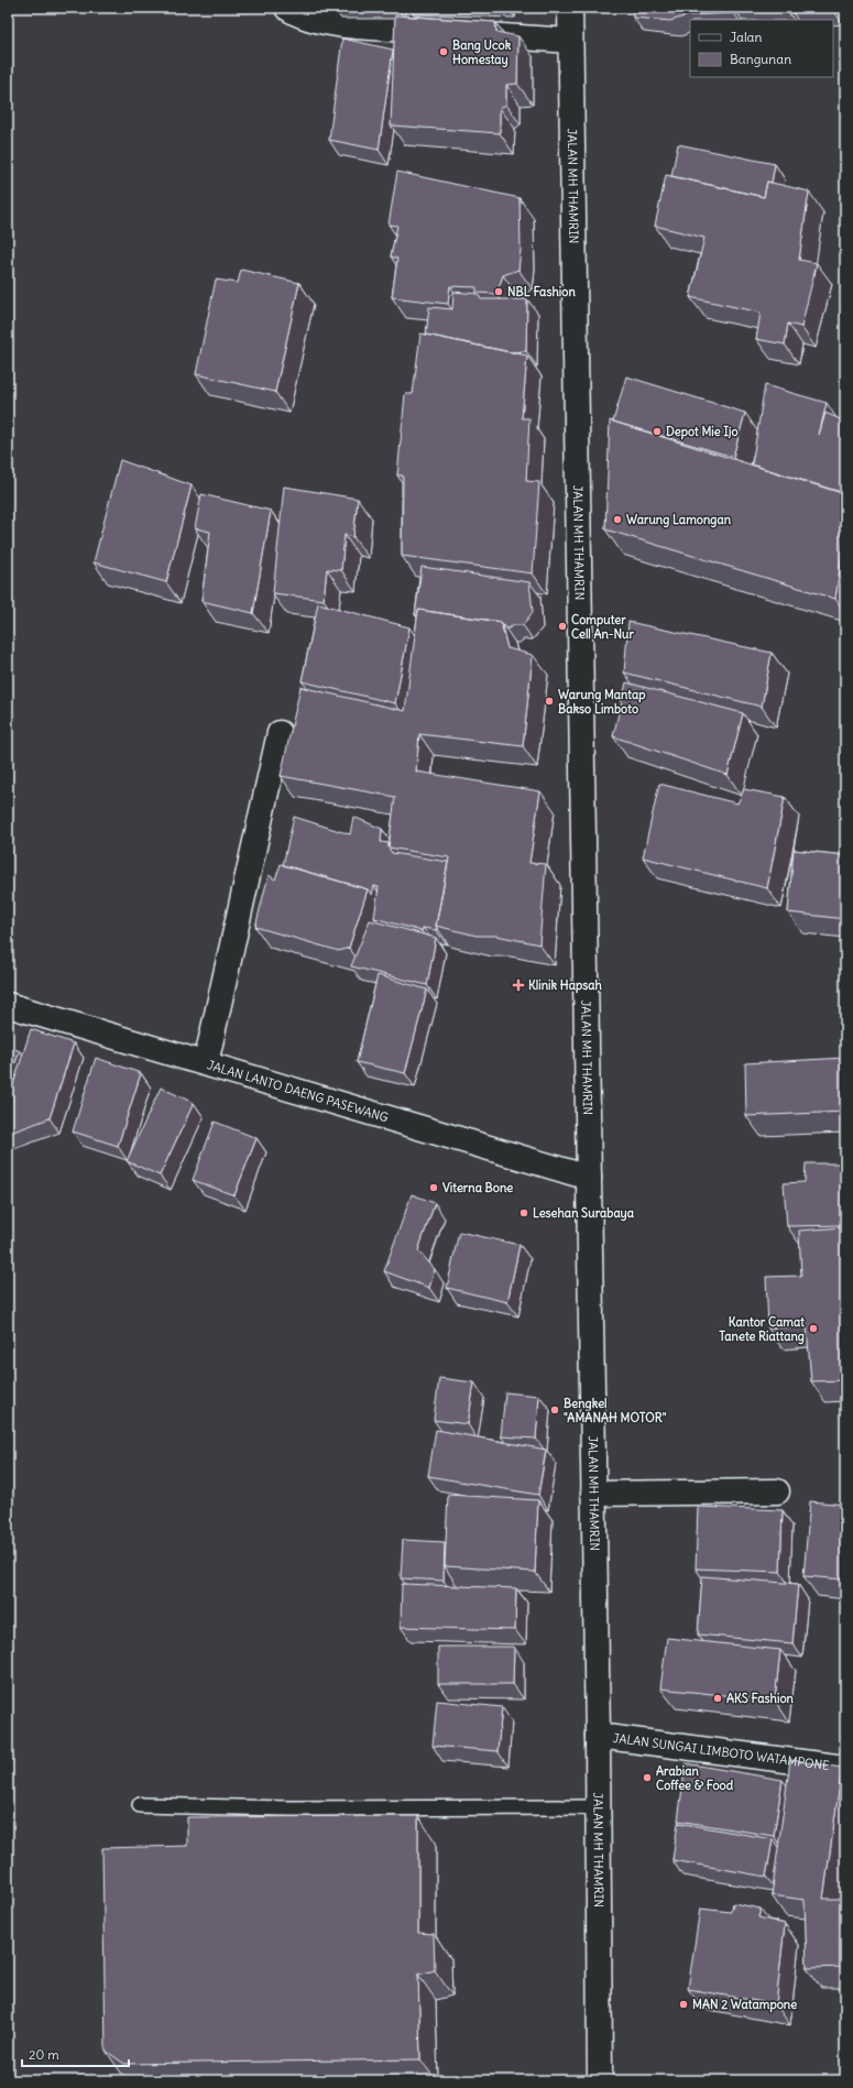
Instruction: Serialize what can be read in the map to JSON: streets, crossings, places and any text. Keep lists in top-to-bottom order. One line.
{"streets":{"main road":["JALAN MH THAMRIN","JALAN LANTO DAENG PASEWANG","JALAN SUNGAI LIMBOTO WATAMPONE"]},"crossings":[["JALAN MH THAMRIN","JALAN LANTO DAENG PASEWANG"],["JALAN MH THAMRIN","JALAN SUNGAI LIMBOTO WATAMPONE"]],"places":{"other":["Bang Ucok Homestay","NBL Fashion","Depot Mie Ijo","Warung Lamongan","Computer Cell An-Nur","Warung Mantap Bakso Limboto","Viterna Bone","Lesehan Surabaya","Kantor Camat Tanete Riattang","Bengkel \"AMANAH MOTOR\"","AKS Fashion","Arabian Coffee & Food","MAN 2 Watampone"],"health":["Klinik Hapsah"]},"legend":["Jalan","Bangunan"],"scale_bar":"20 m"}
